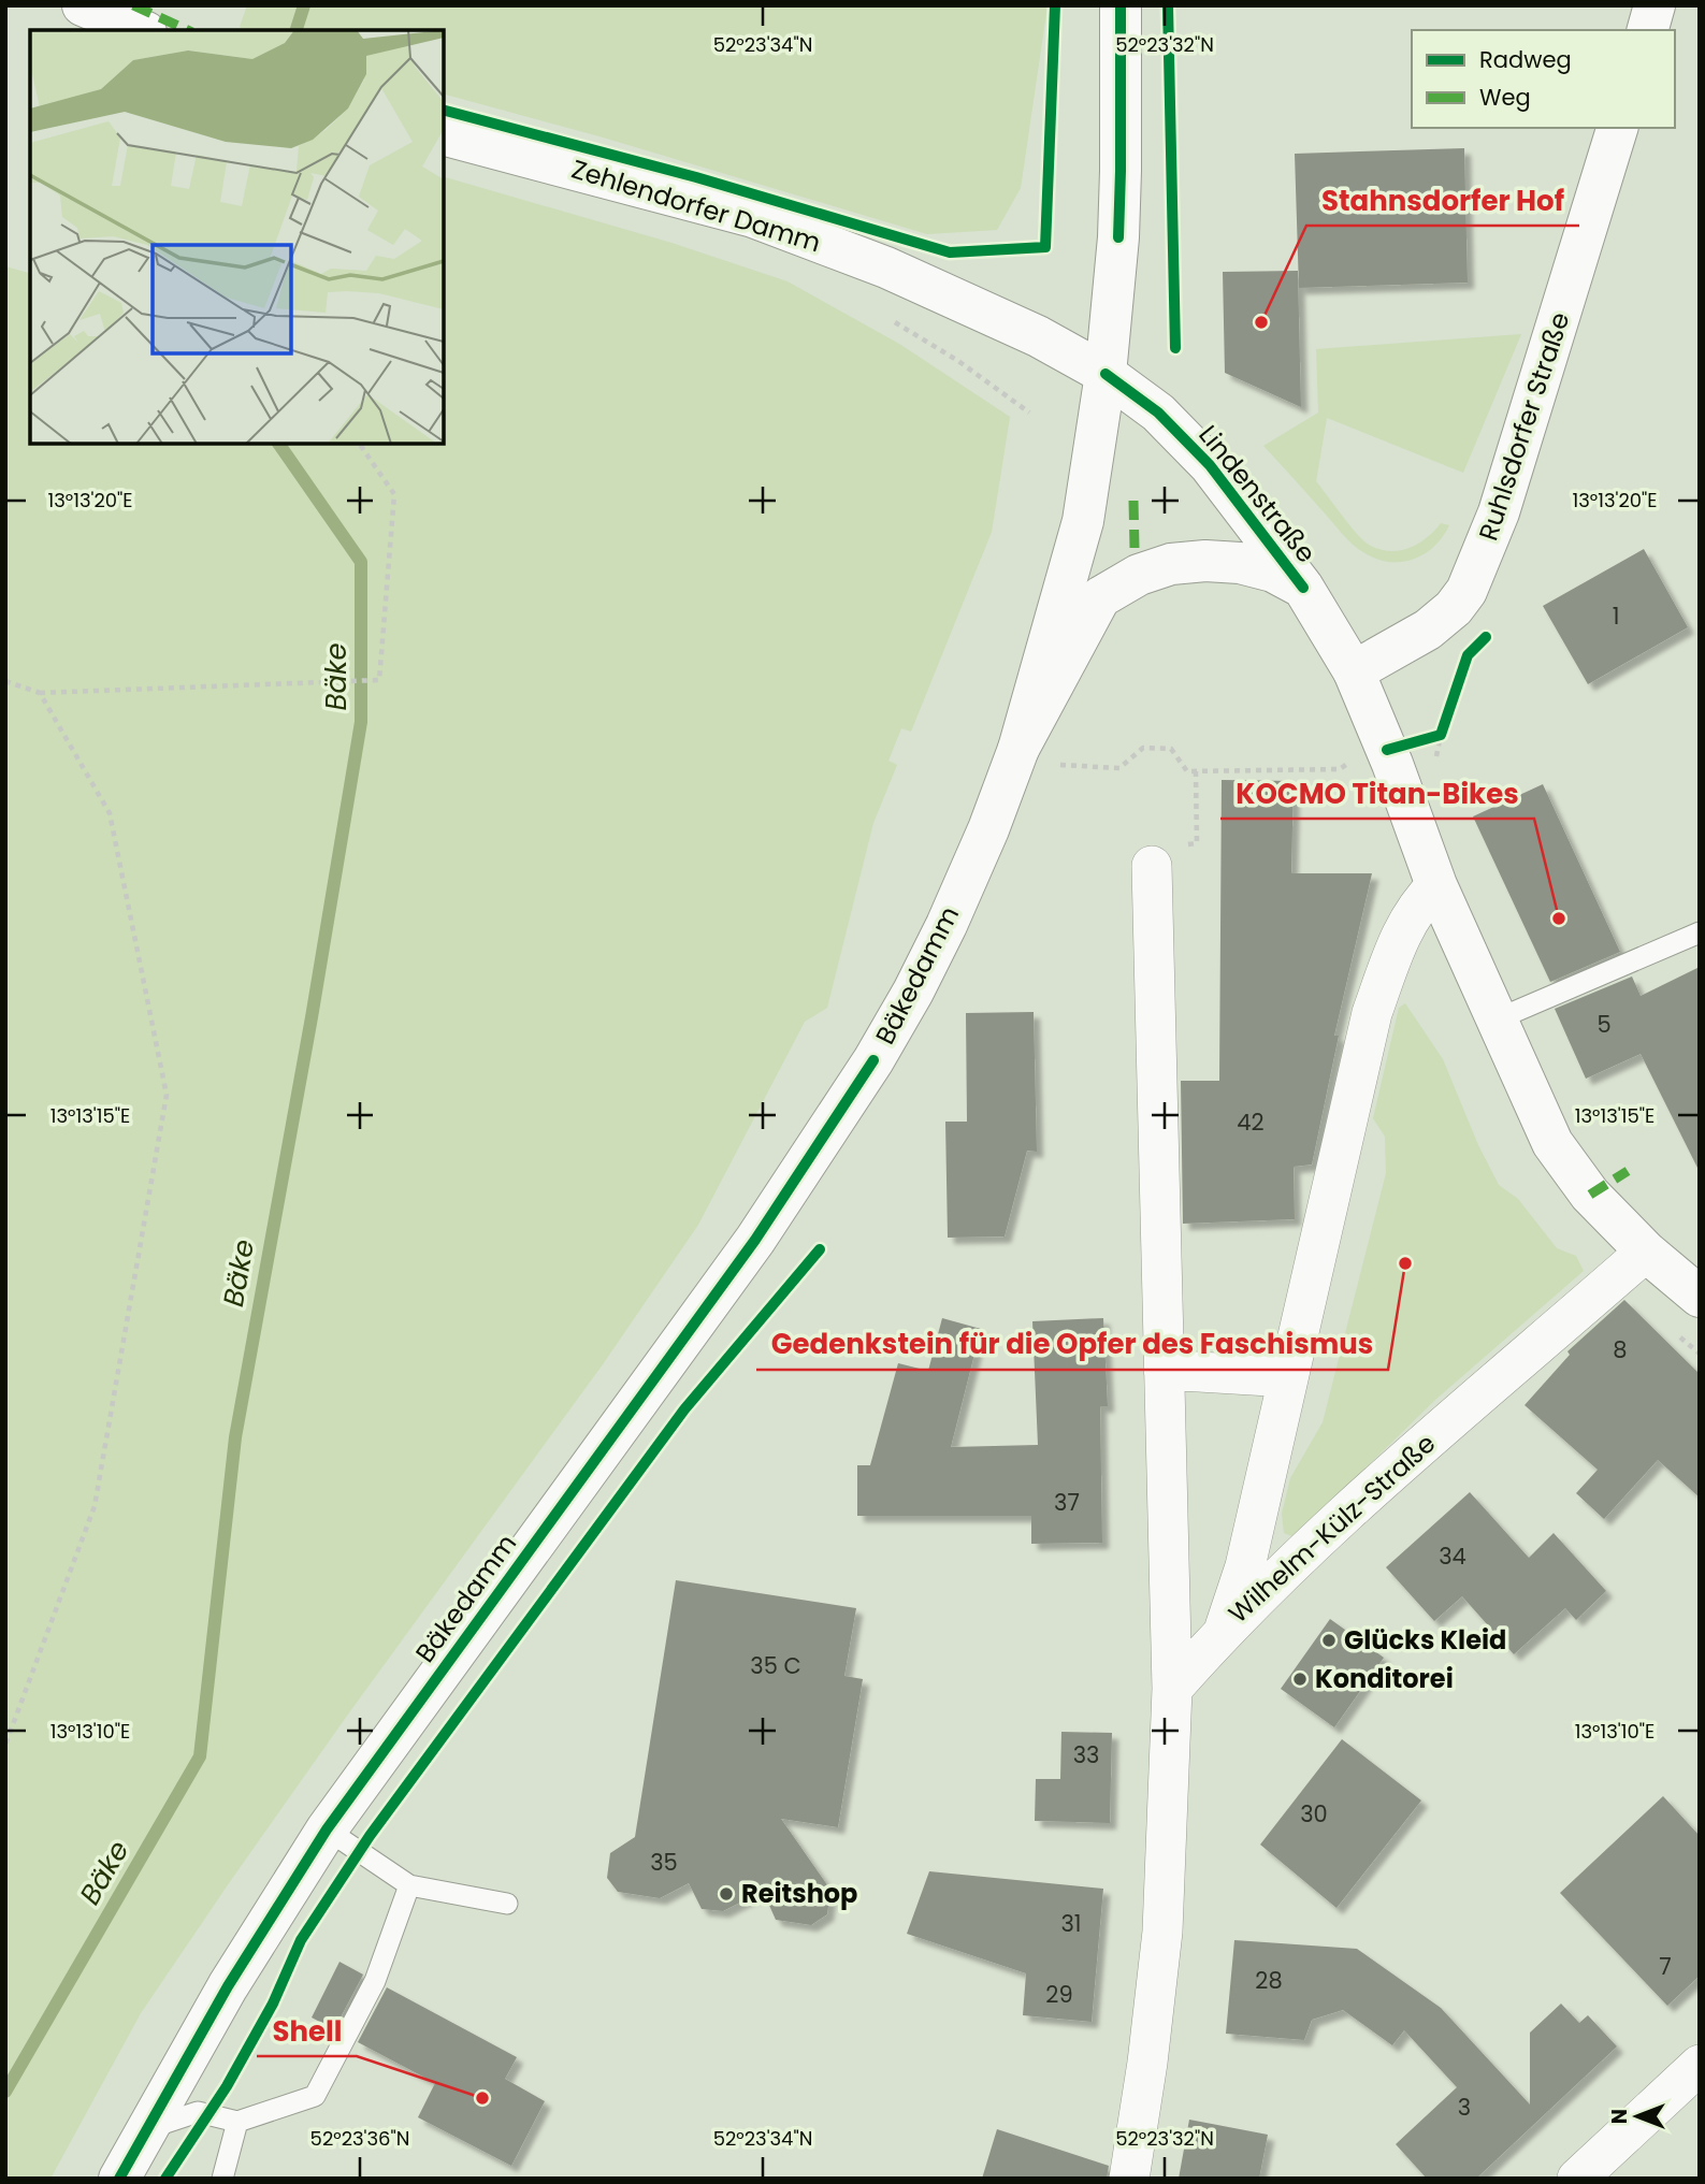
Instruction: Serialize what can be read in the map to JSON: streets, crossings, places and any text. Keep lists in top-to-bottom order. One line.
{"streets":{"street":["Zehlendorfer Damm","Ruhlsdorfer Straße","Lindenstraße","Bäkedamm","Wilhelm-Külz-Straße"]},"crossings":[["Zehlendorfer Damm","Lindenstraße"],["Zehlendorfer Damm","Bäkedamm"],["Ruhlsdorfer Straße","Lindenstraße"],["Lindenstraße","Bäkedamm"],["Lindenstraße","Wilhelm-Külz-Straße"]],"water":["Bäke"],"places":["Stahnsdorfer Hof","KOCMO Titan-Bikes","Gedenkstein für die Opfer des Faschismus","Glücks Kleid","Konditorei","Reitshop","Shell"],"house_numbers":["1","5","42","8","37","34","35 C","33","30","35","31","7","28","29","3"],"legend":["Radweg","Weg"],"north":"left","coordinates":["52°23'34\"N","52°23'32\"N","13°13'20\"E","13°13'15\"E","13°13'10\"E","52°23'36\"N"]}
